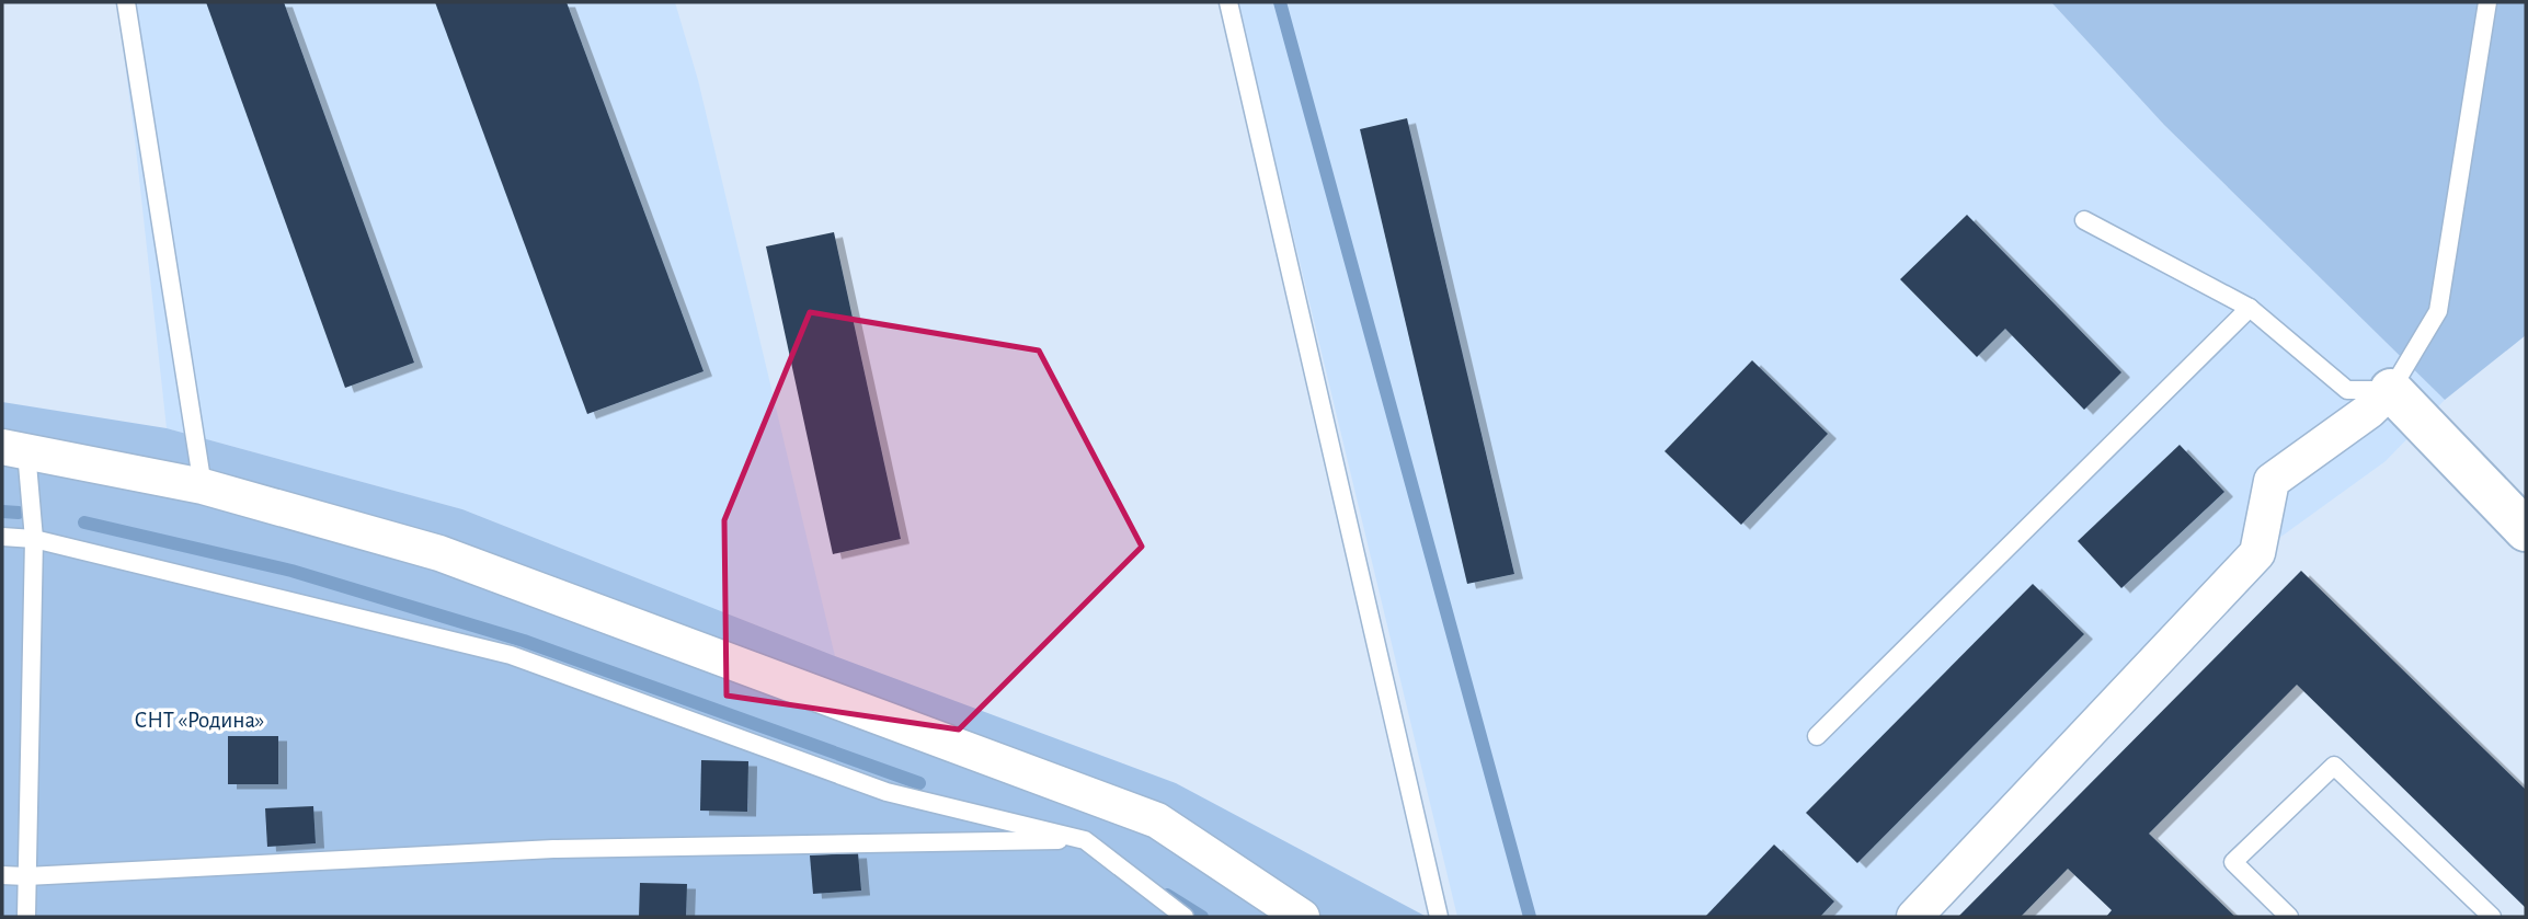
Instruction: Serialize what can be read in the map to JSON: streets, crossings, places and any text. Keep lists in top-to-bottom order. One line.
{"parks":["СНТ «Родина»"]}
